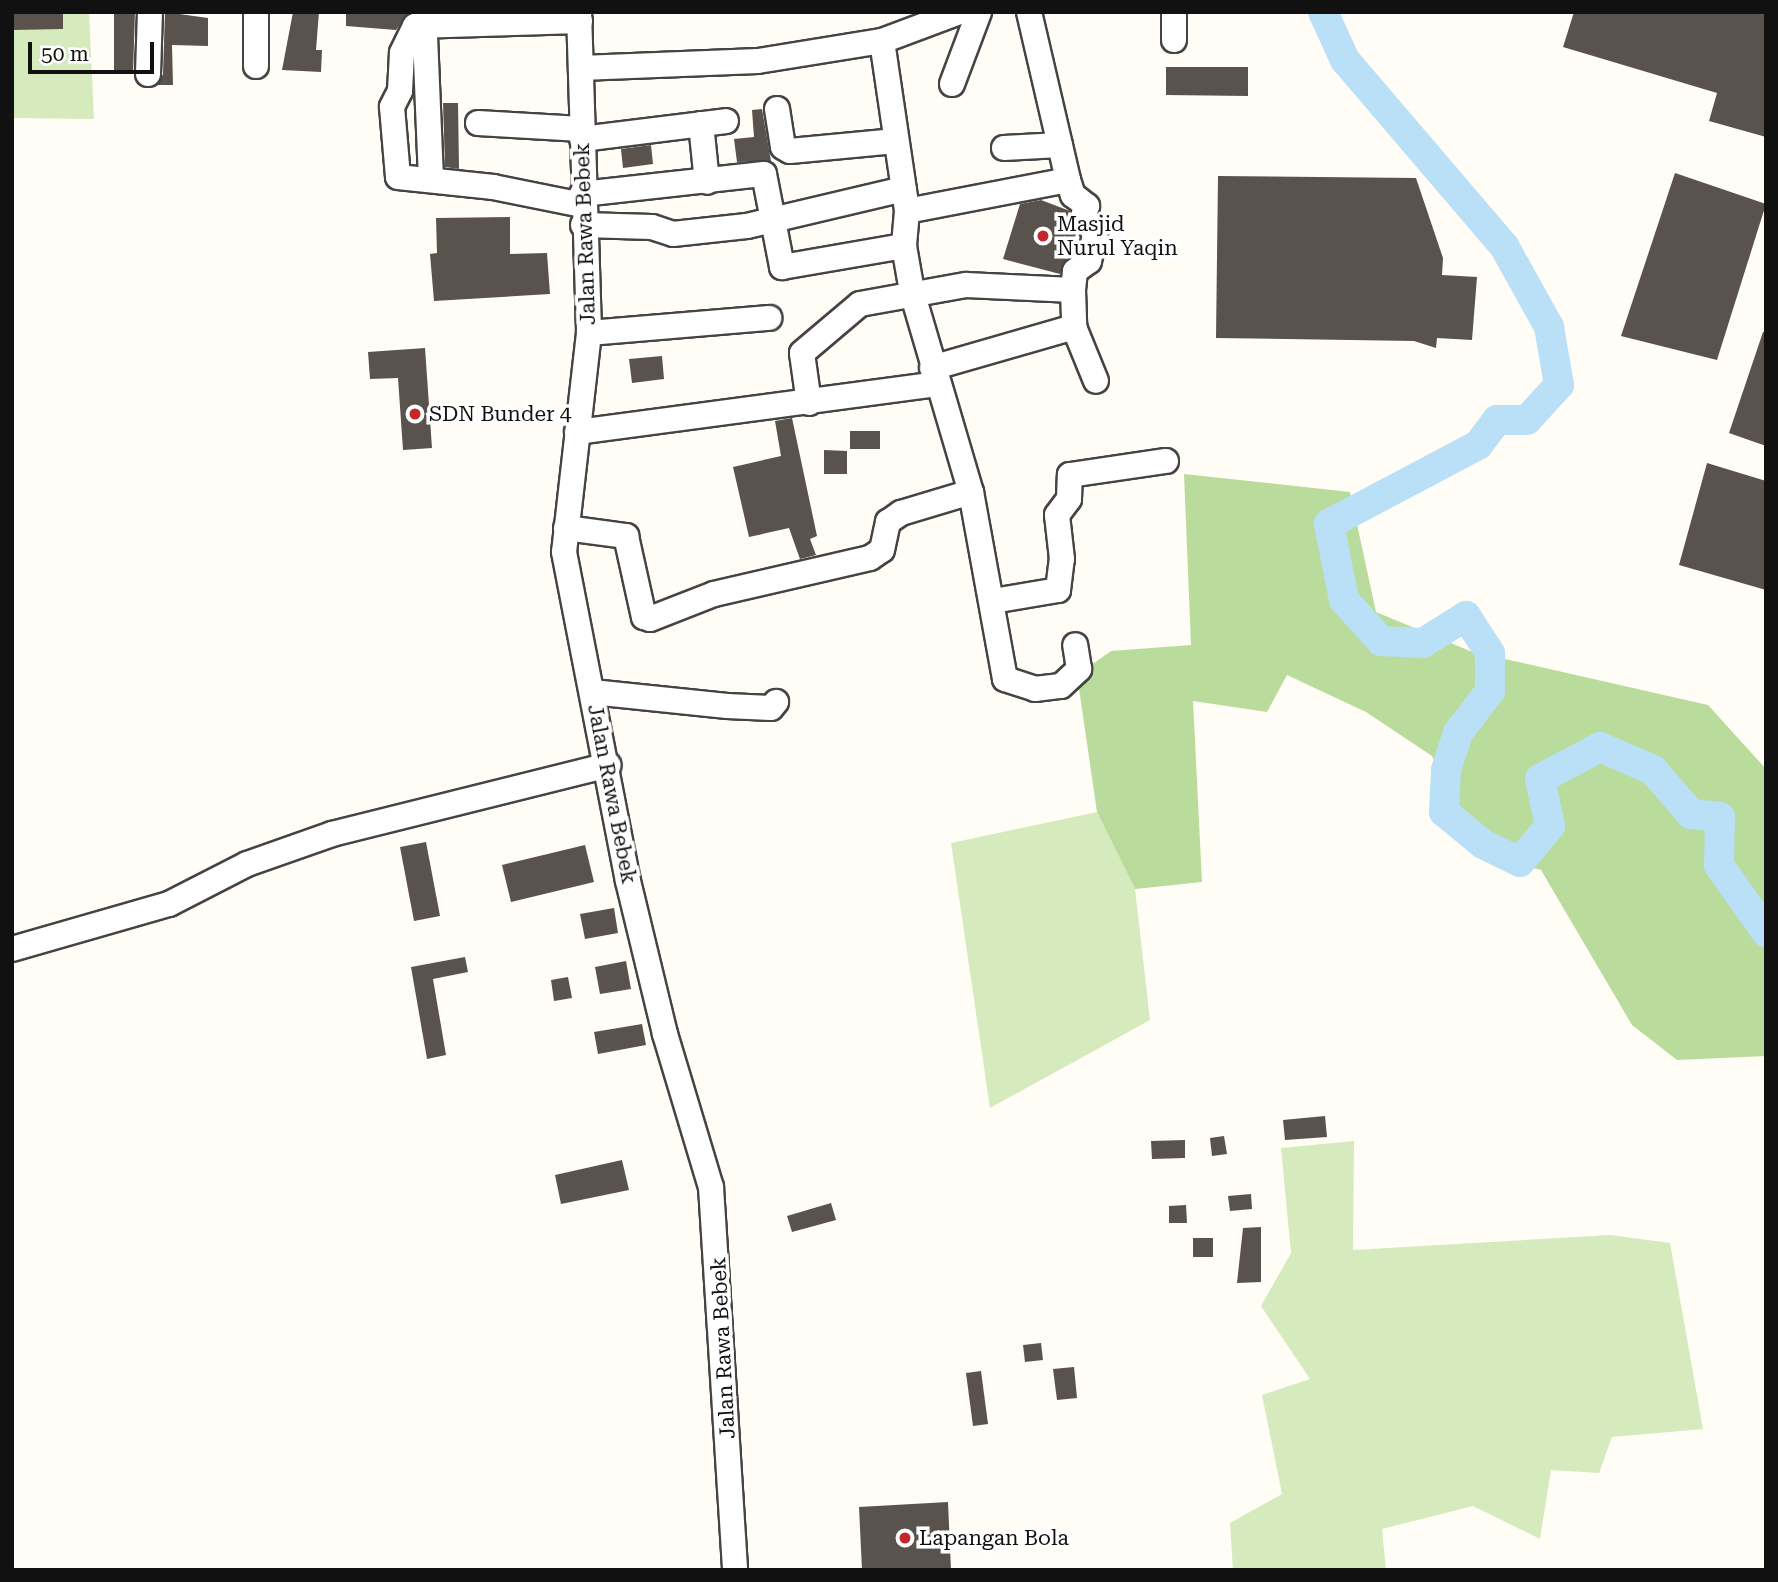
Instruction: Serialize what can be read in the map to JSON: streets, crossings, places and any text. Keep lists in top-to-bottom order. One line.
{"streets":{"street":["Jalan Rawa Bebek"]},"places":["Masjid Nurul Yaqin","SDN Bunder 4","Lapangan Bola"],"scale_bar":"50 m"}
